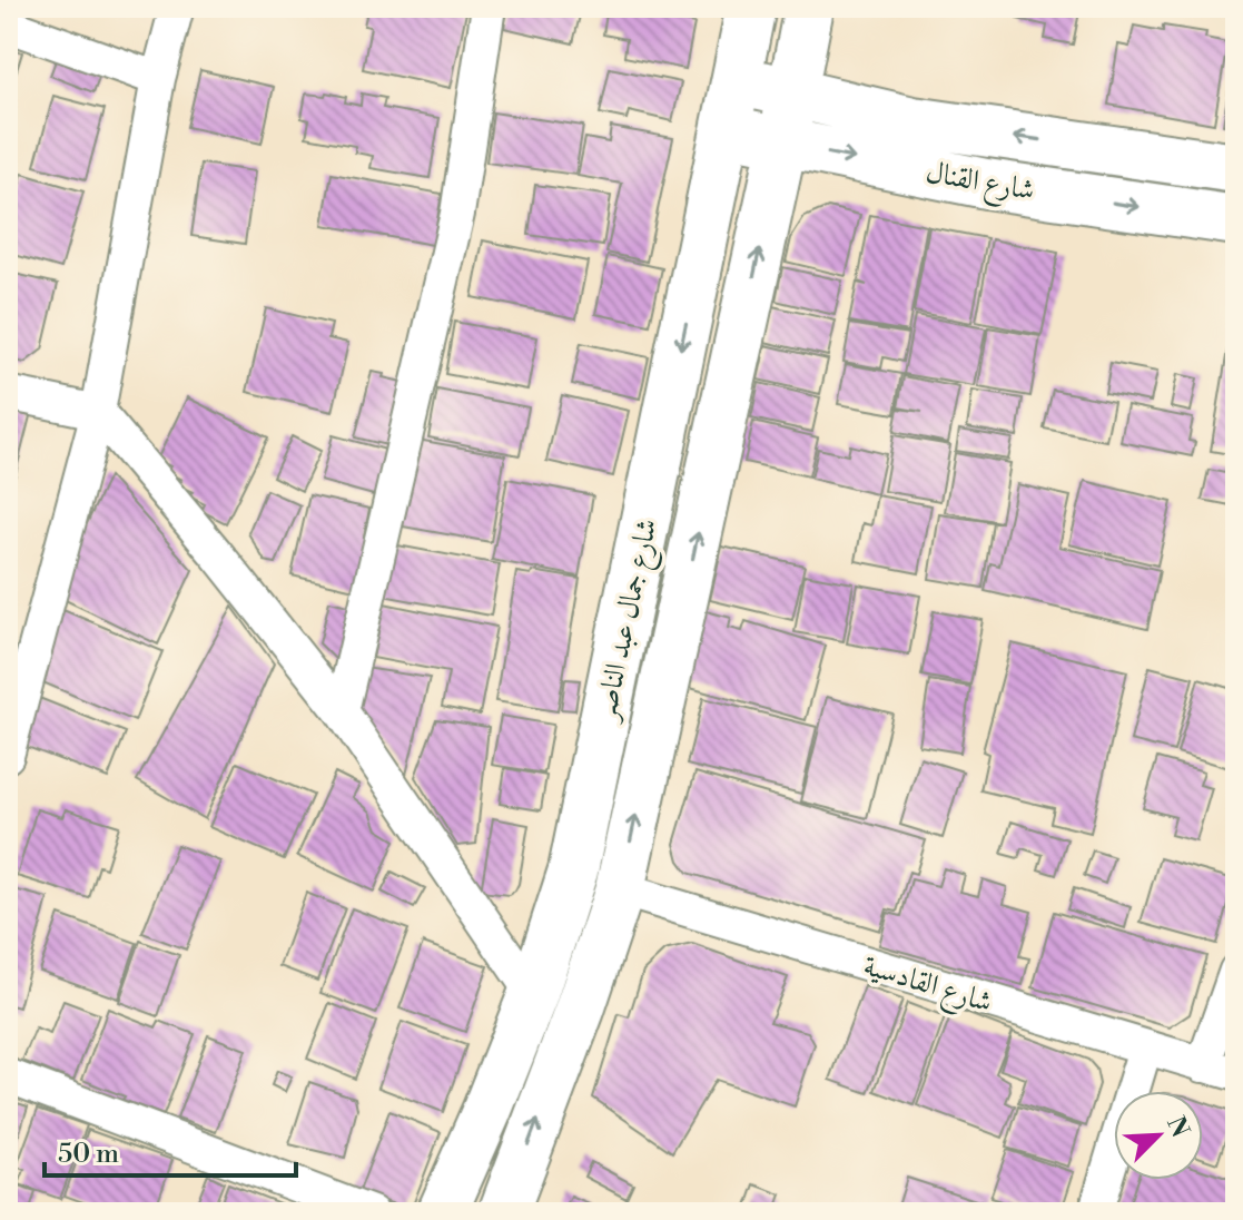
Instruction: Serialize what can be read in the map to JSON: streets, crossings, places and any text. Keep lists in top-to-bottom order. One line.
{"streets":{"main road":["شارع القنال","شارع جمال عبد الناصر"],"street":["شارع القادسية"]},"crossings":[["شارع القنال","شارع جمال عبد الناصر"],["شارع جمال عبد الناصر","شارع القادسية"]],"scale_bar":"50 m","north":"top right"}
